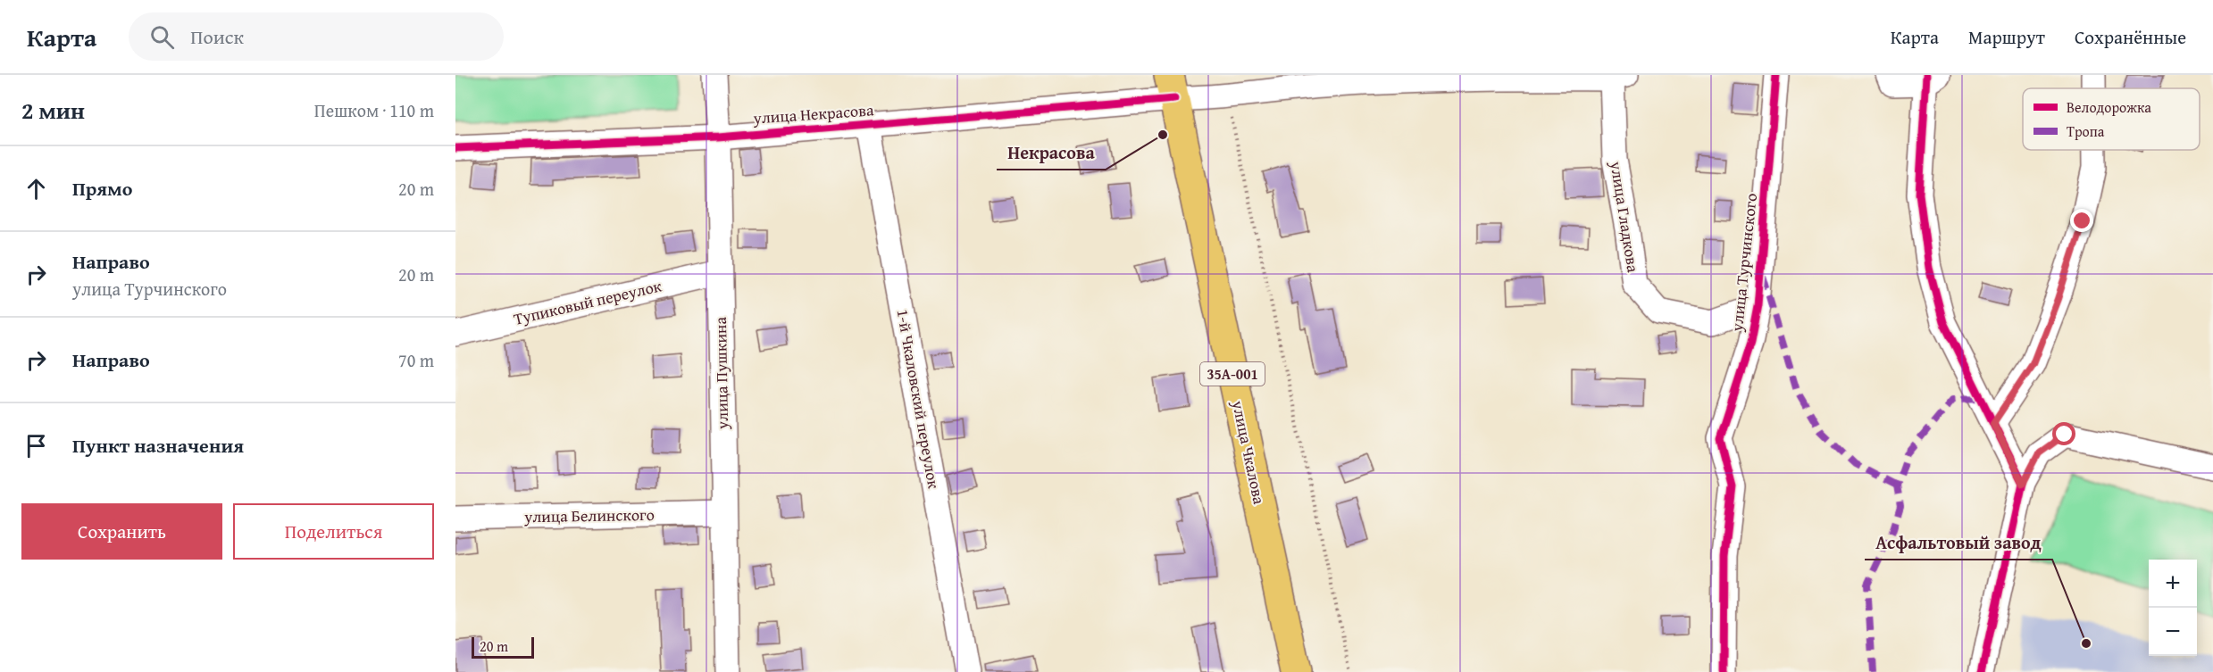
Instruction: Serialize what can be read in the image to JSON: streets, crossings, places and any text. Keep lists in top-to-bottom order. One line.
{"streets":{"main road":["35А-001","улица Чкалова"],"street":["улица Некрасова","улица Гладкова","улица Турчинского","Тупиковый переулок","улица Пушкина","1-й Чкаловский переулок","улица Белинского"]},"crossings":[["улица Некрасова","улица Гладкова"],["улица Некрасова","улица Пушкина"],["улица Некрасова","1-й Чкаловский переулок"],["улица Некрасова","улица Чкалова"],["улица Гладкова","улица Турчинского"],["Тупиковый переулок","улица Пушкина"],["улица Пушкина","улица Белинского"]],"places":["Некрасова","Асфальтовый завод"],"legend":["Велодорожка","Тропа"],"scale_bar":"20 m","page":{"header":"Карта","search":"Поиск","nav":["Карта","Маршрут","Сохранённые"],"heading":["2 мин","Пешком · 110 m"],"list":[["Прямо","20 m"],["Направо","улица Турчинского","20 m"],["Направо","70 m"],"Пункт назначения"],"buttons":["Сохранить","Поделиться"],"map_buttons":["+","−"],"scale":"20 m"}}
